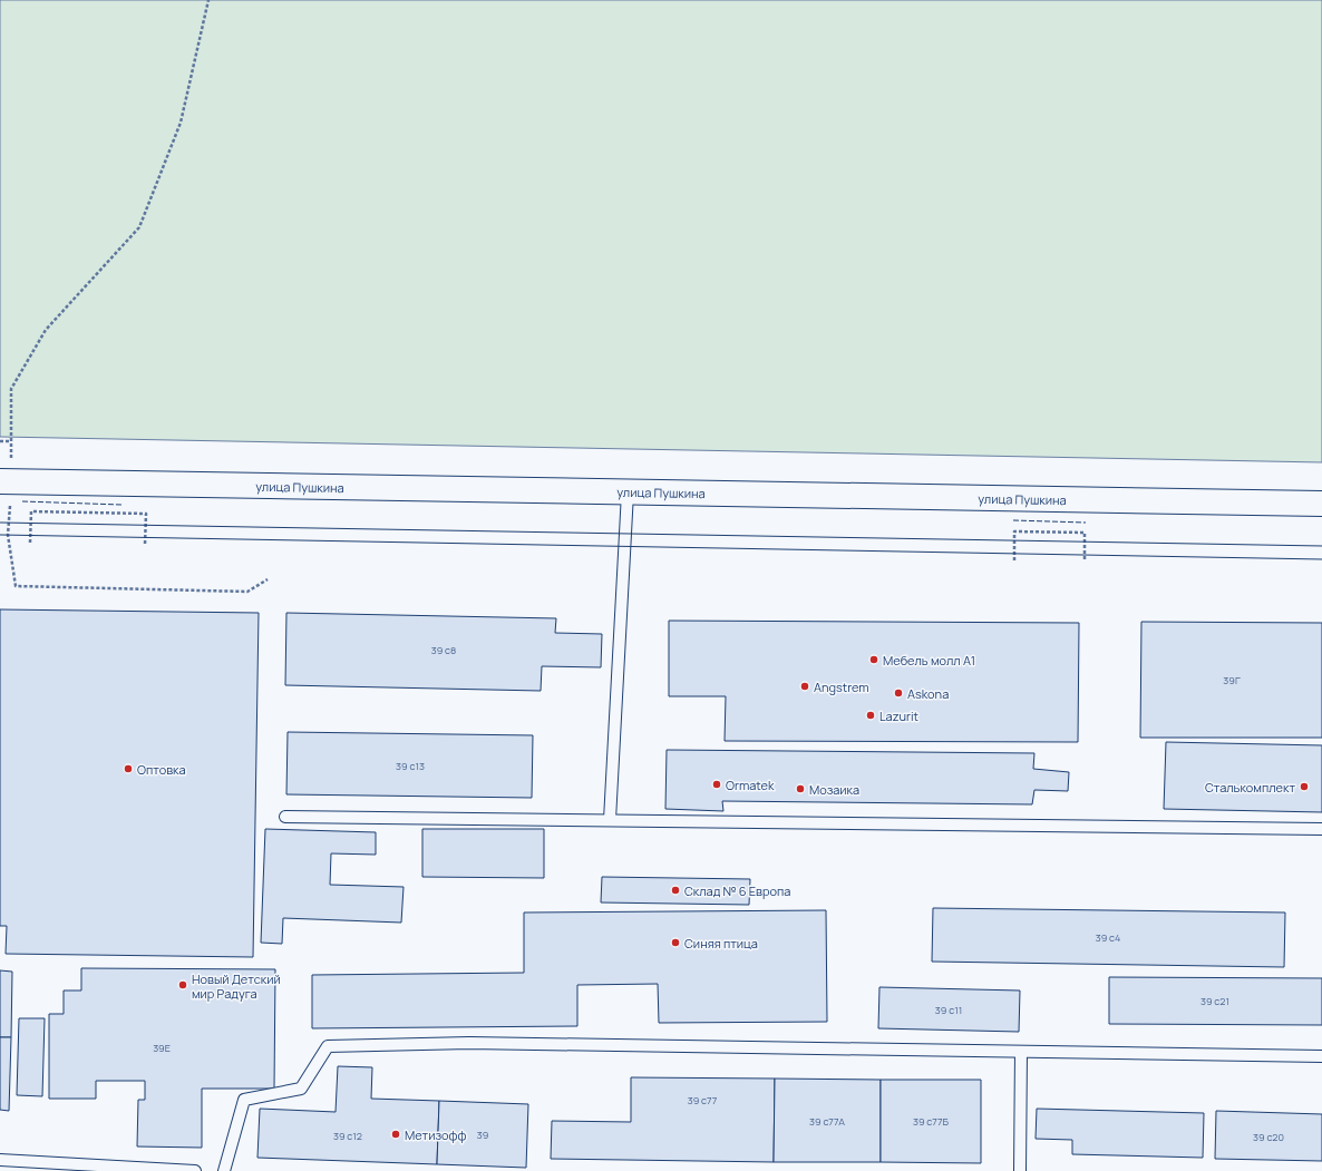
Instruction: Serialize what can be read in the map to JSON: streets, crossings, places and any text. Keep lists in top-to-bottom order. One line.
{"streets":{"street":["улица Пушкина"]},"places":["Мебель молл А1","Angstrem","Askona","Lazurit","Оптовка","Ormatek","Сталькомплект","Мозаика","Склад № 6 Европа","Синяя птица","Новый Детский мир Радуга","Метизофф"],"house_numbers":["39 с8","39Г","39 с13","39 с4","39 с21","39 с11","39Е","39 с77","39 с77А","39 с77Б","39","39 с12","39 с20"]}
